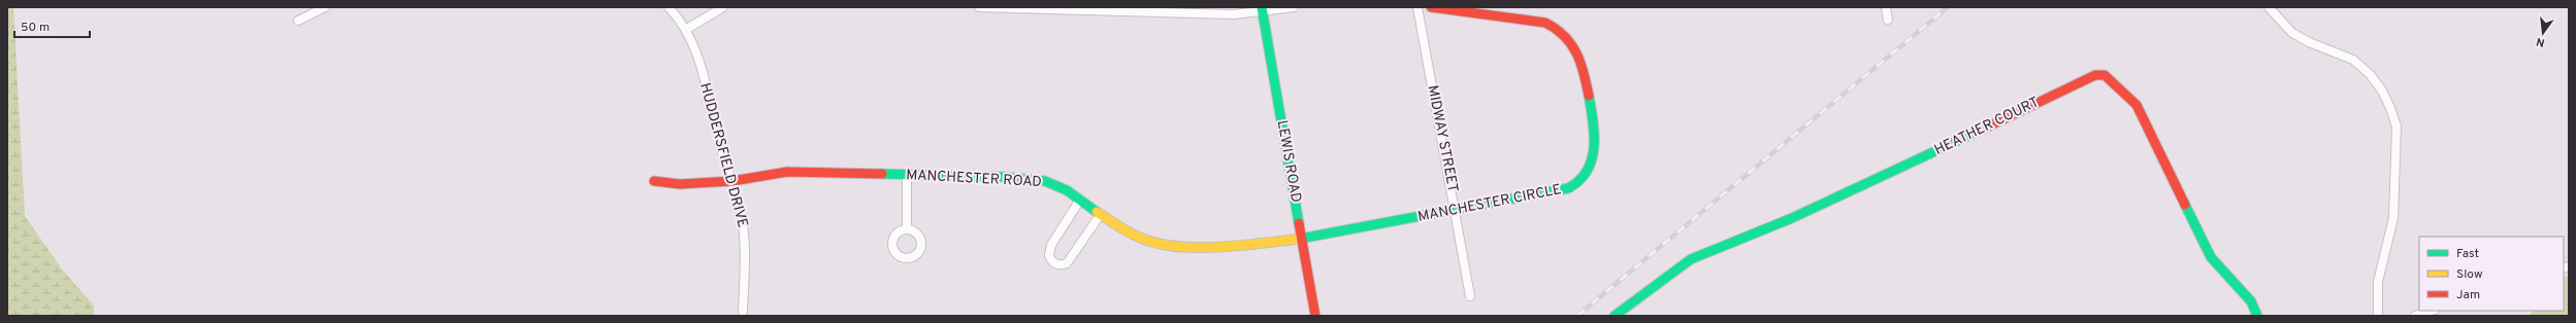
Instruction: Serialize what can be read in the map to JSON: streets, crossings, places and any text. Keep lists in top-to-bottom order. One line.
{"streets":{"street":["HEATHER COURT","MIDWAY STREET","HUDDERSFIELD DRIVE","LEWIS ROAD","MANCHESTER ROAD","MANCHESTER CIRCLE"]},"crossings":[["MIDWAY STREET","MANCHESTER CIRCLE"],["HUDDERSFIELD DRIVE","MANCHESTER ROAD"],["LEWIS ROAD","MANCHESTER ROAD"],["LEWIS ROAD","MANCHESTER CIRCLE"],["MANCHESTER ROAD","MANCHESTER CIRCLE"]],"legend":["Fast","Slow","Jam"],"scale_bar":"50 m","north":"bottom"}
